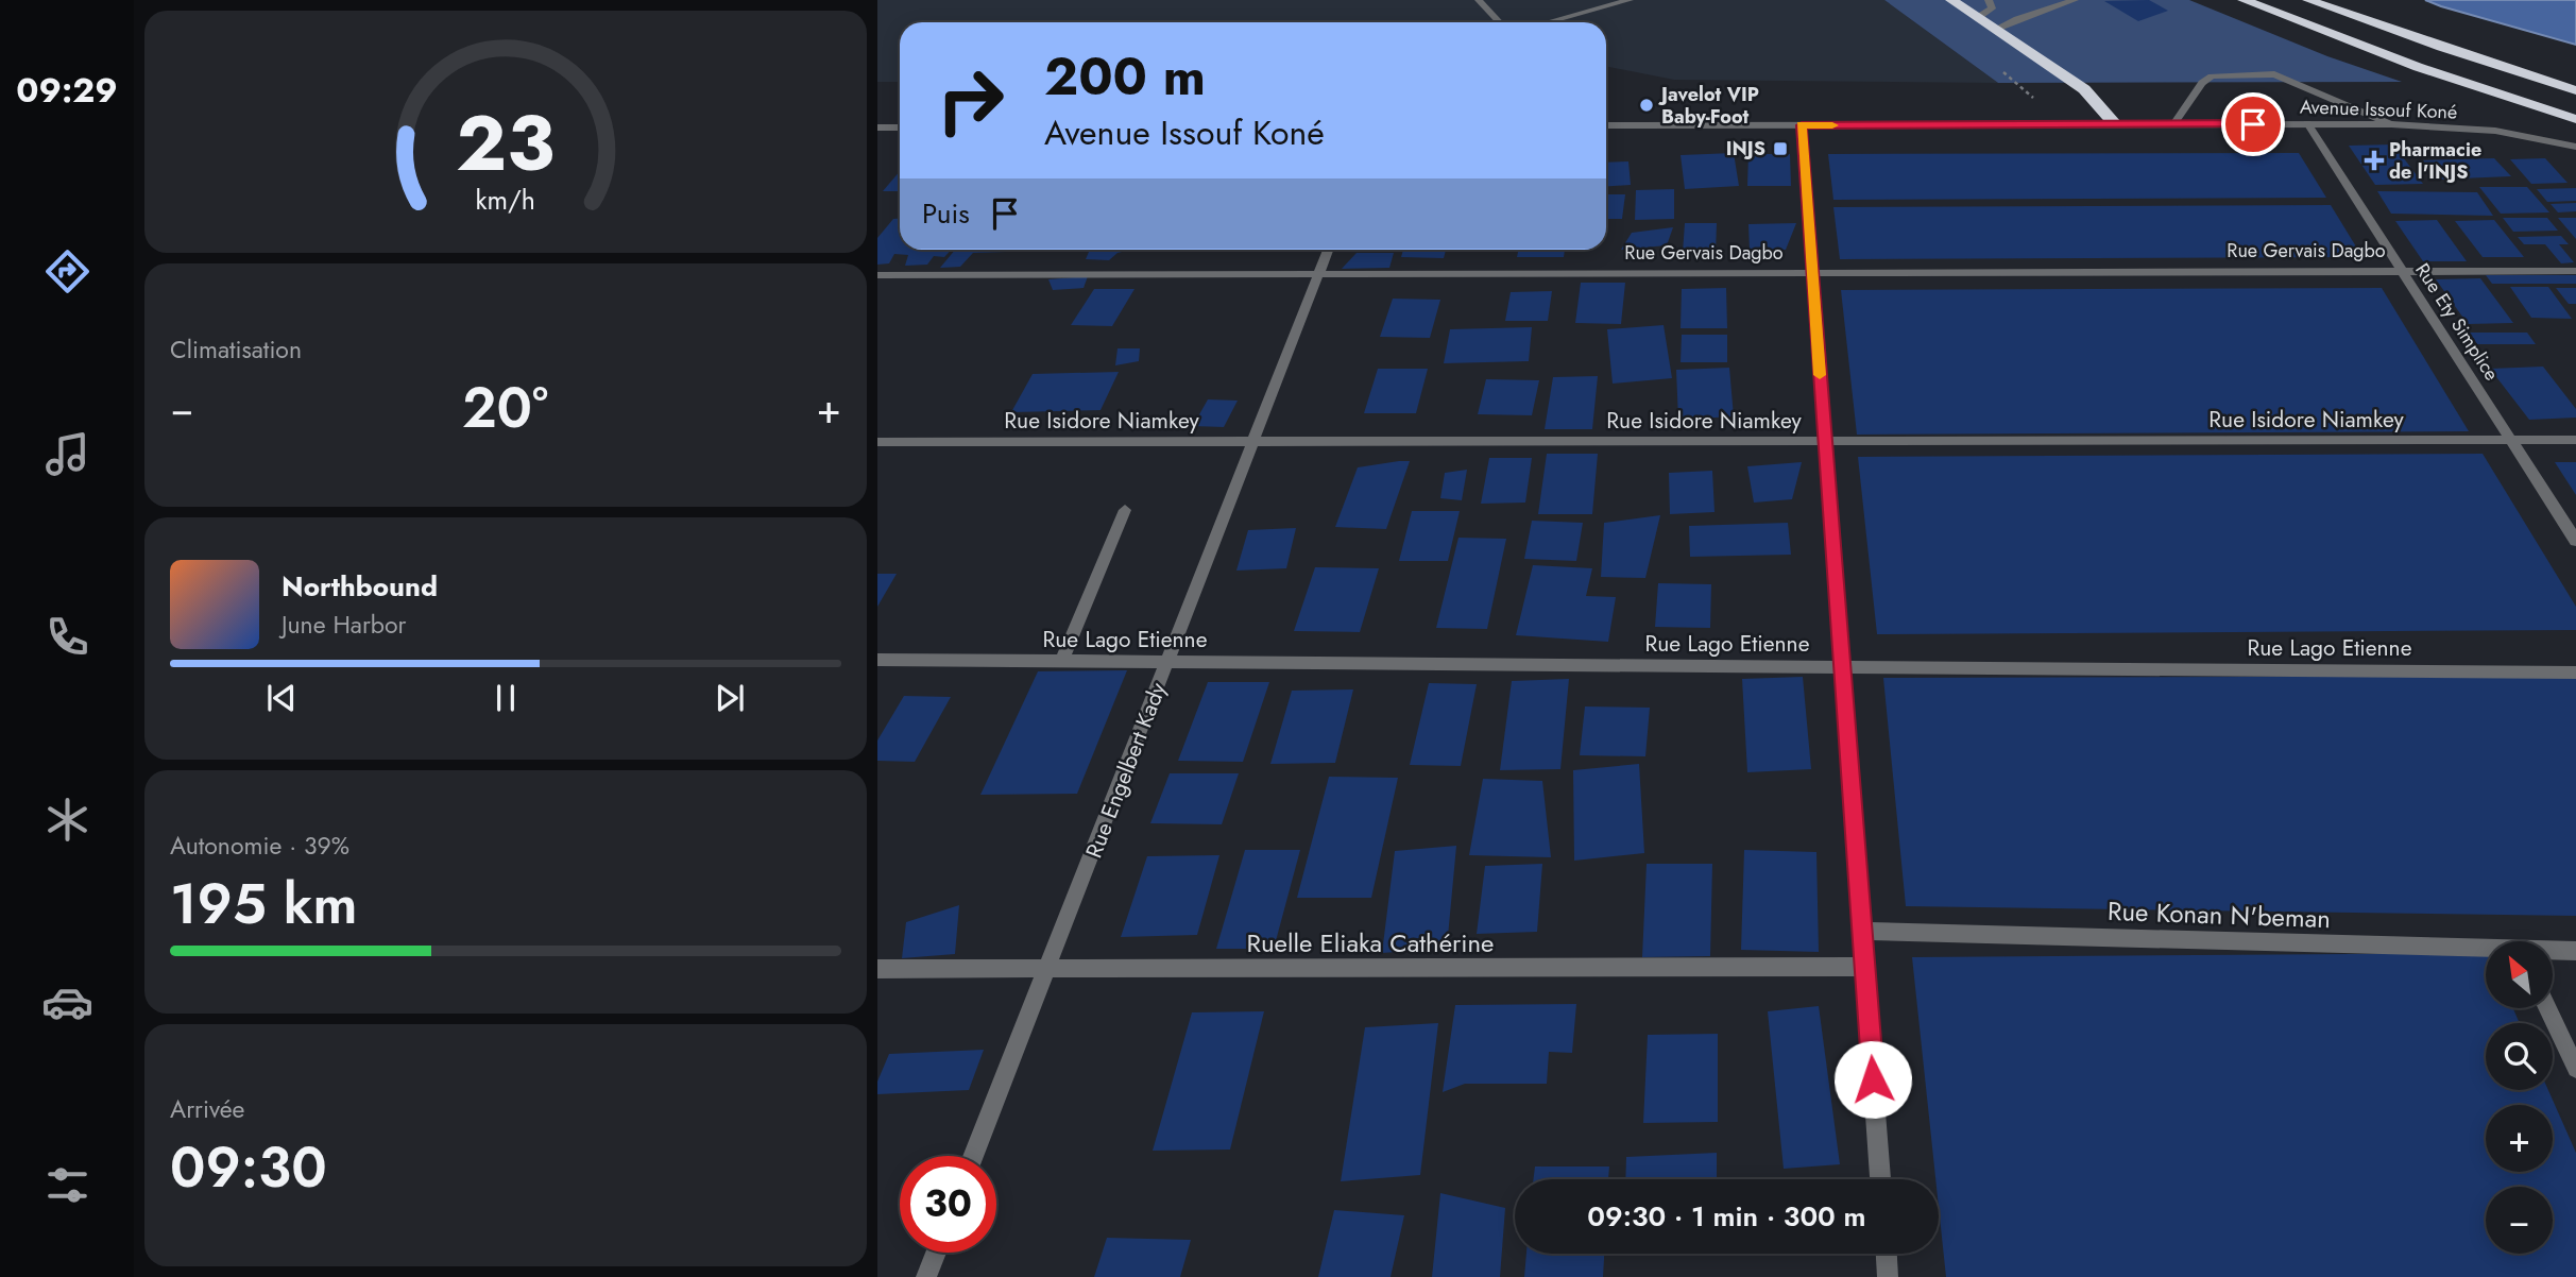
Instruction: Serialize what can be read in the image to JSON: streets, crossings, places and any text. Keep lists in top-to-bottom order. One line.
{"streets":{"street":["Avenue Issouf Koné","Rue Gervais Dagbo","Rue Ety Simplice","Rue Isidore Niamkey","Rue Lago Etienne","Rue Engelbert Kady","Rue Konan N'beman","Ruelle Eliaka Cathérine"]},"crossings":[["Avenue Issouf Koné","Rue Ety Simplice"],["Rue Gervais Dagbo","Rue Ety Simplice"],["Rue Gervais Dagbo","Rue Engelbert Kady"],["Rue Ety Simplice","Rue Isidore Niamkey"],["Rue Isidore Niamkey","Rue Engelbert Kady"],["Rue Lago Etienne","Rue Engelbert Kady"],["Rue Engelbert Kady","Ruelle Eliaka Cathérine"]],"places":{"other":["Javelot VIP Baby-Foot"],"transit":["INJS"],"health":["Pharmacie de l'INJS"]},"north":"top left","page":{"tabs":"09:29","turn":["200 m","Avenue Issouf Koné"],"then":"Puis","tile":["Climatisation",["Autonomie · 39%","195 km"],["Arrivée","09:30"]],"heat":["−","20°","+"],"song":["Northbound","June Harbor"],"map_buttons":["+","−"],"limit":"30","trip":"09:30 · 1 min · 300 m","gauge":["23","km/h"]}}
